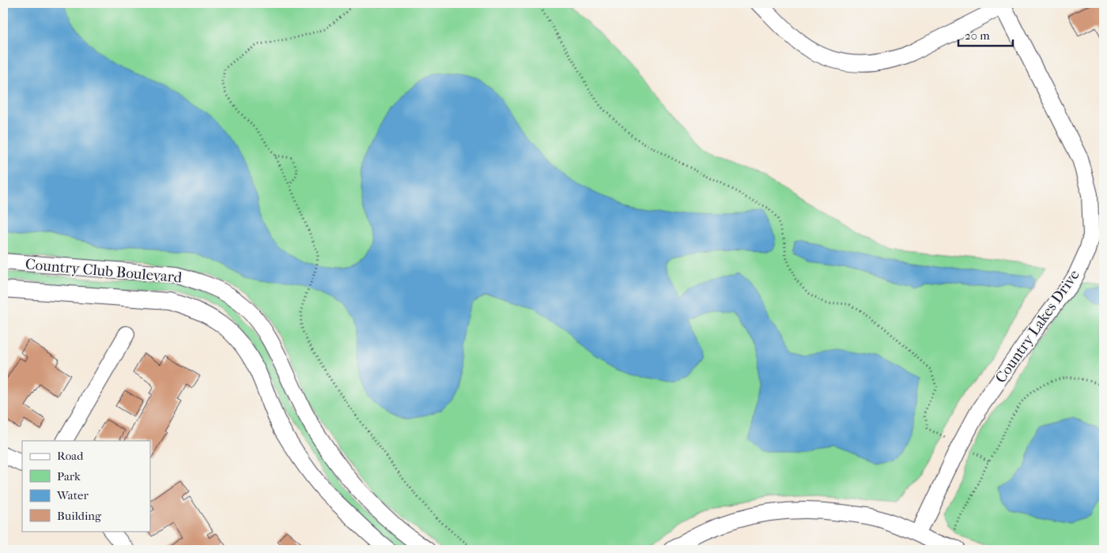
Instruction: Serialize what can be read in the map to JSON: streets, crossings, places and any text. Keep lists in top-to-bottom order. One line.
{"streets":{"street":["Country Club Boulevard","Country Lakes Drive"]},"legend":["Road","Park","Water","Building"],"scale_bar":"20 m"}
